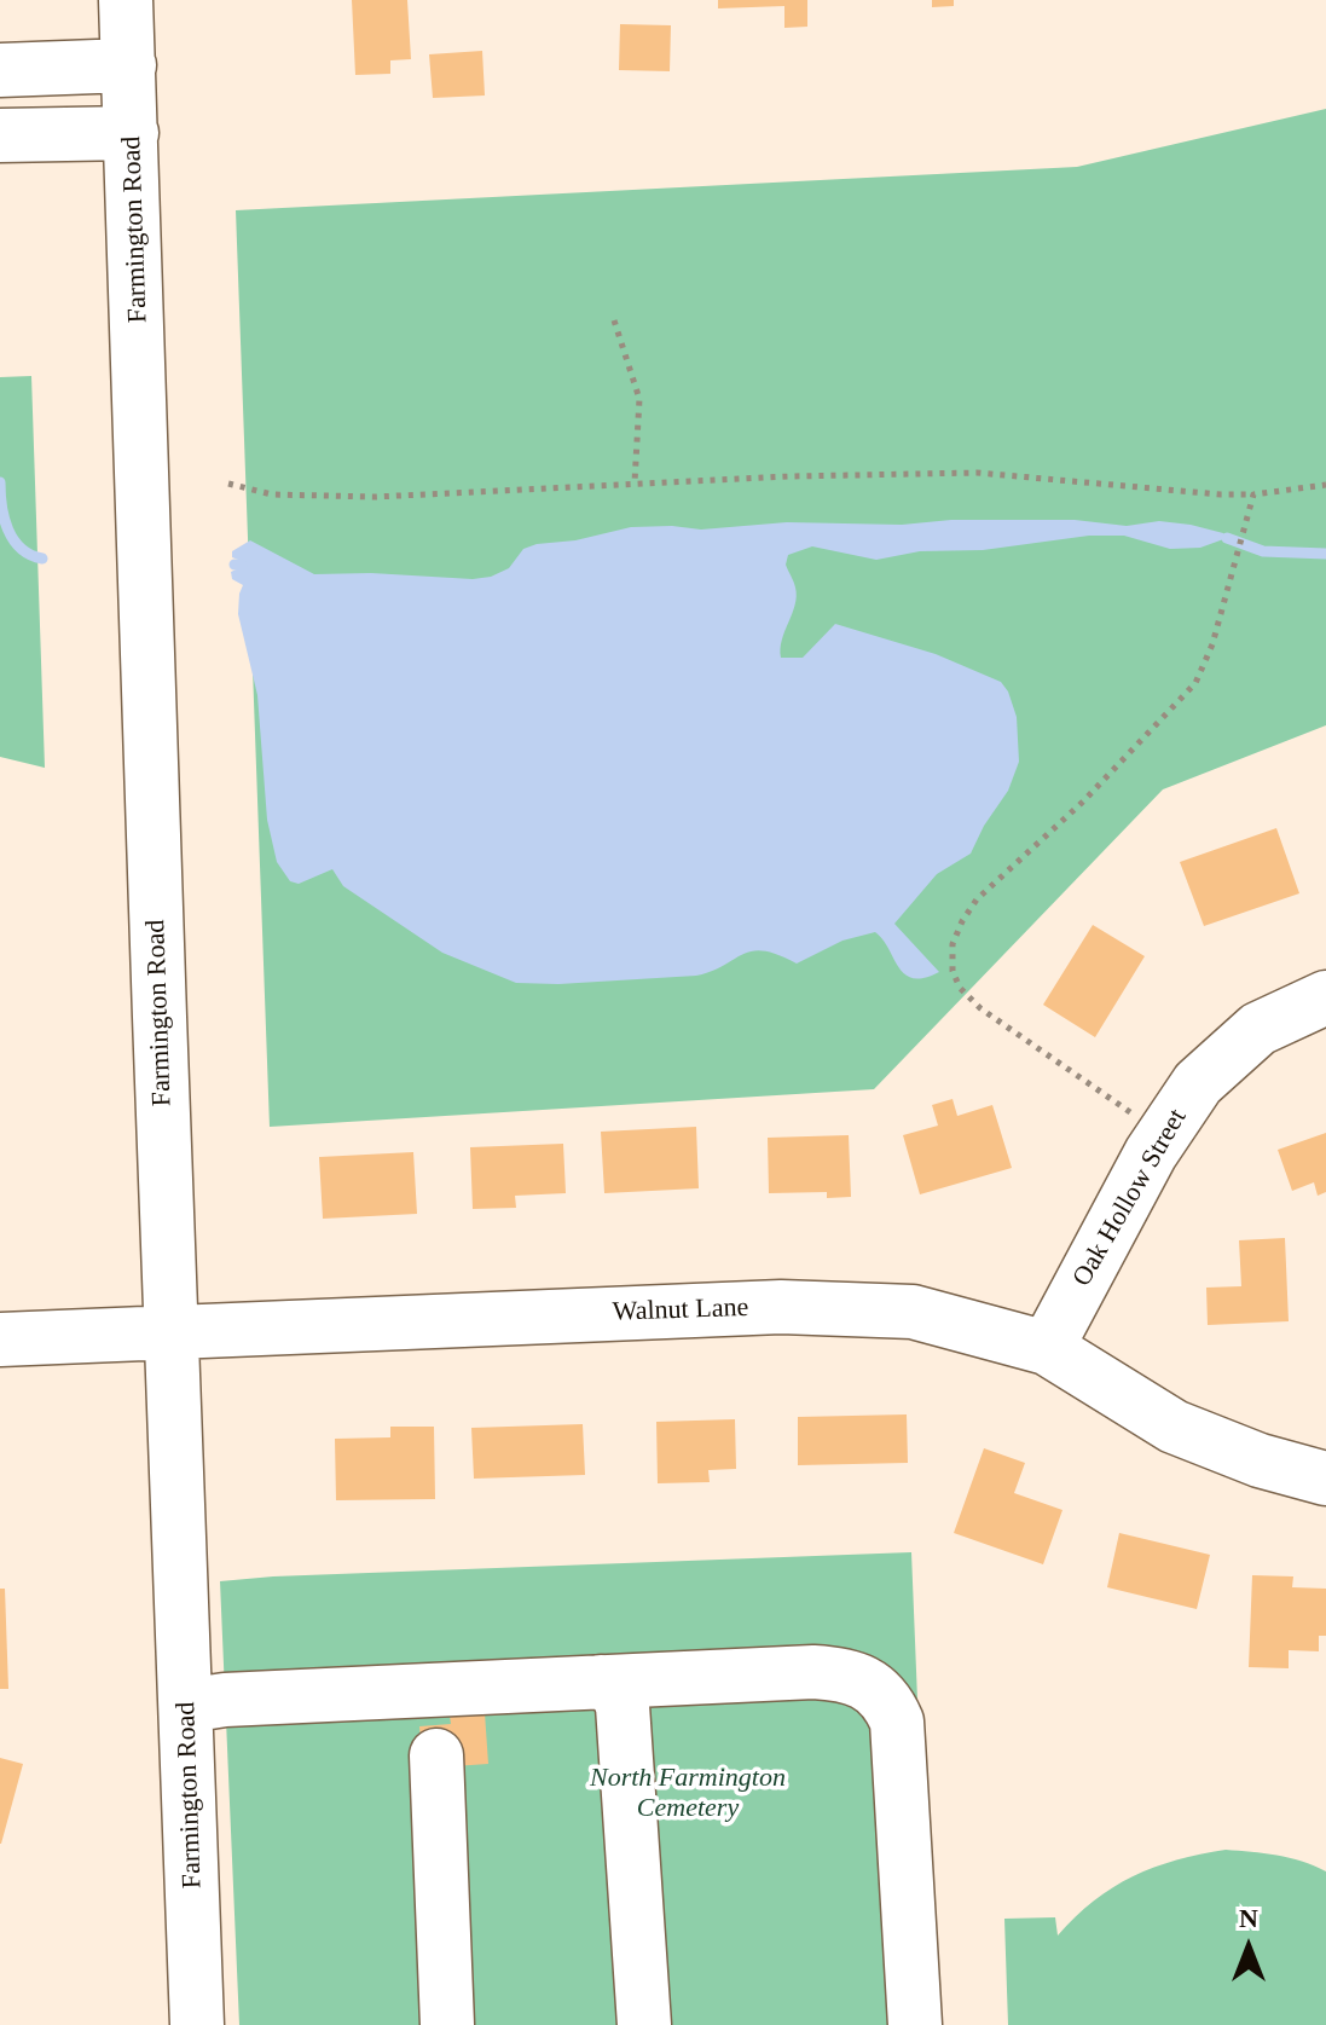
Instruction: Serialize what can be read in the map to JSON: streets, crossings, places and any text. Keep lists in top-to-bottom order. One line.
{"streets":{"street":["Farmington Road","Oak Hollow Street","Walnut Lane"]},"crossings":[["Farmington Road","Walnut Lane"],["Oak Hollow Street","Walnut Lane"]],"parks":["North Farmington Cemetery"],"north":"top"}
